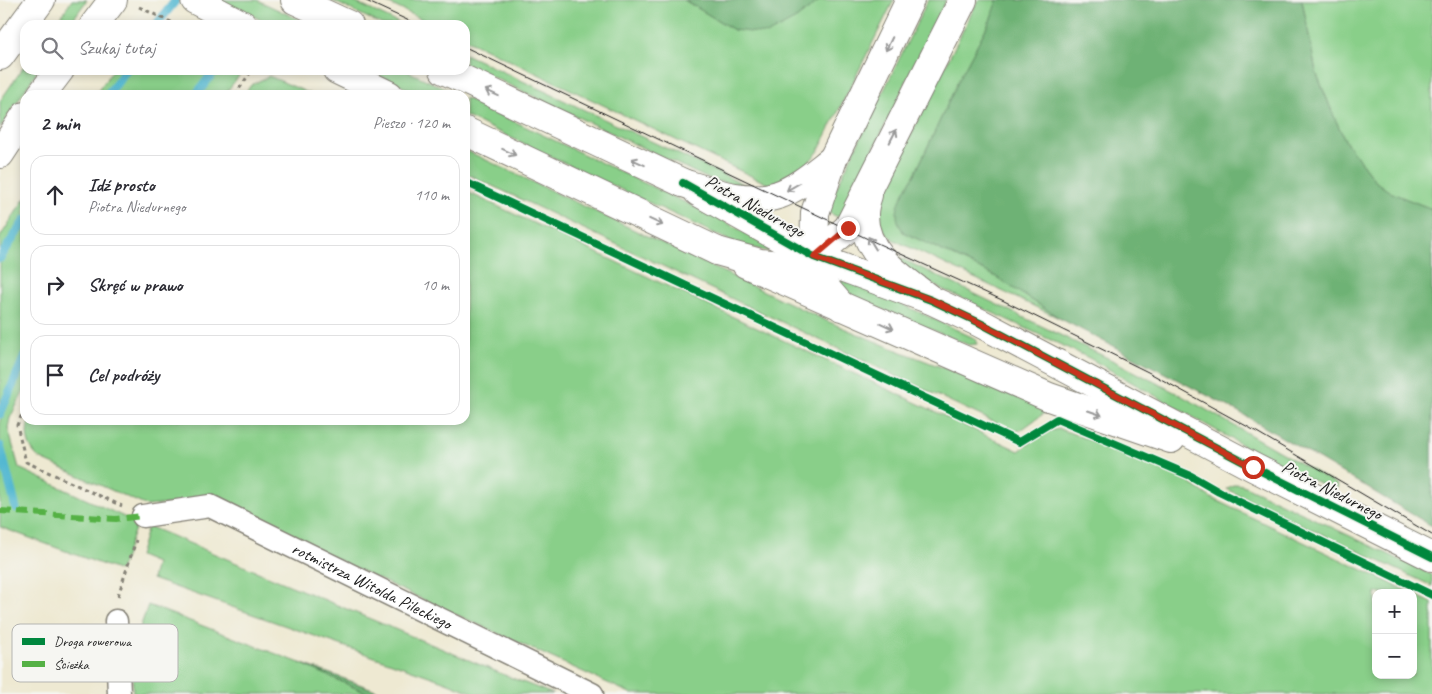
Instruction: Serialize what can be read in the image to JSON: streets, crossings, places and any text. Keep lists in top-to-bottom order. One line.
{"streets":{"main road":["Piotra Niedurnego"],"street":["rotmistrza Witolda Pileckiego"]},"legend":["Droga rowerowa","Ścieżka"],"page":{"search":"Szukaj tutaj","heading":["2 min","Pieszo · 120 m"],"list":[["Idź prosto","Piotra Niedurnego","110 m"],["Skręć w prawo","10 m"],"Cel podróży"],"map_buttons":["+","−"]}}
